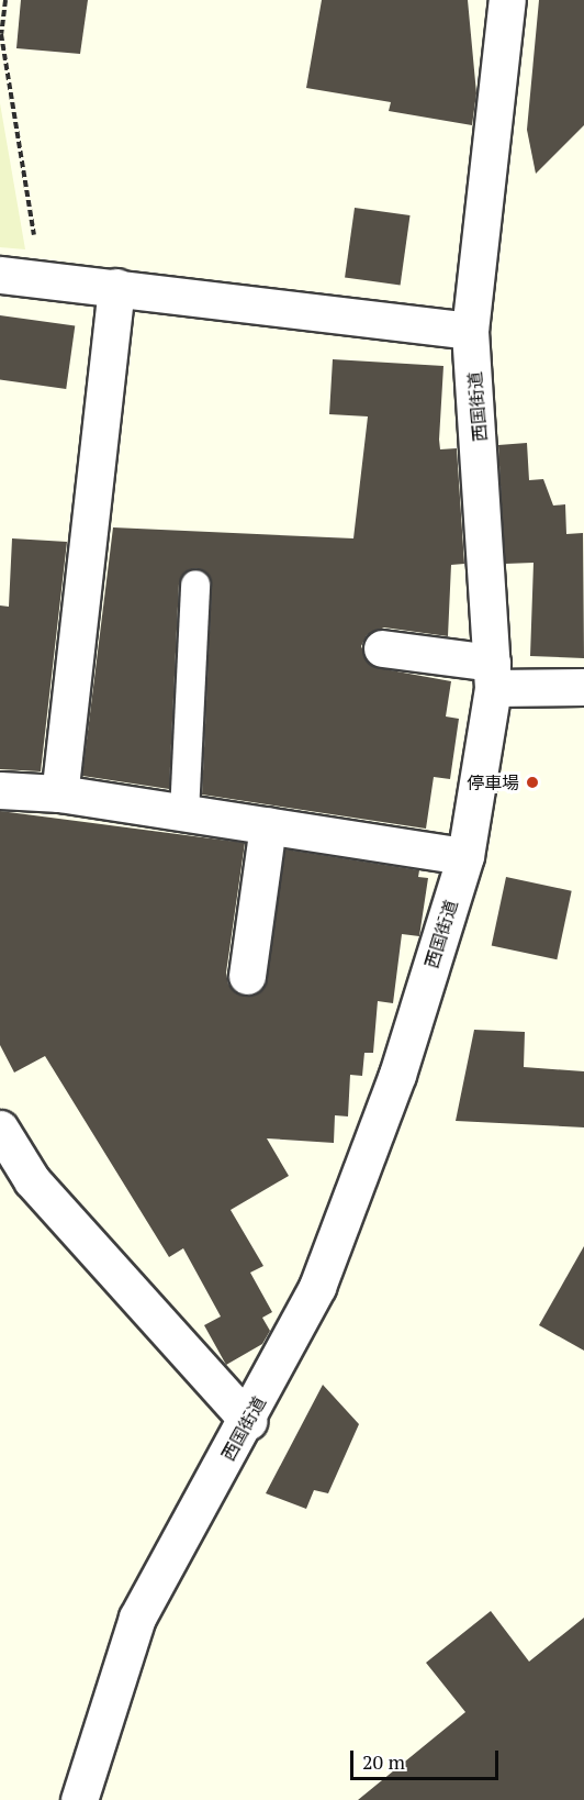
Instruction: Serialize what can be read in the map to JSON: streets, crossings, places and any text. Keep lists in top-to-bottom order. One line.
{"streets":{"street":["西国街道"]},"places":["停車場"],"scale_bar":"20 m"}
